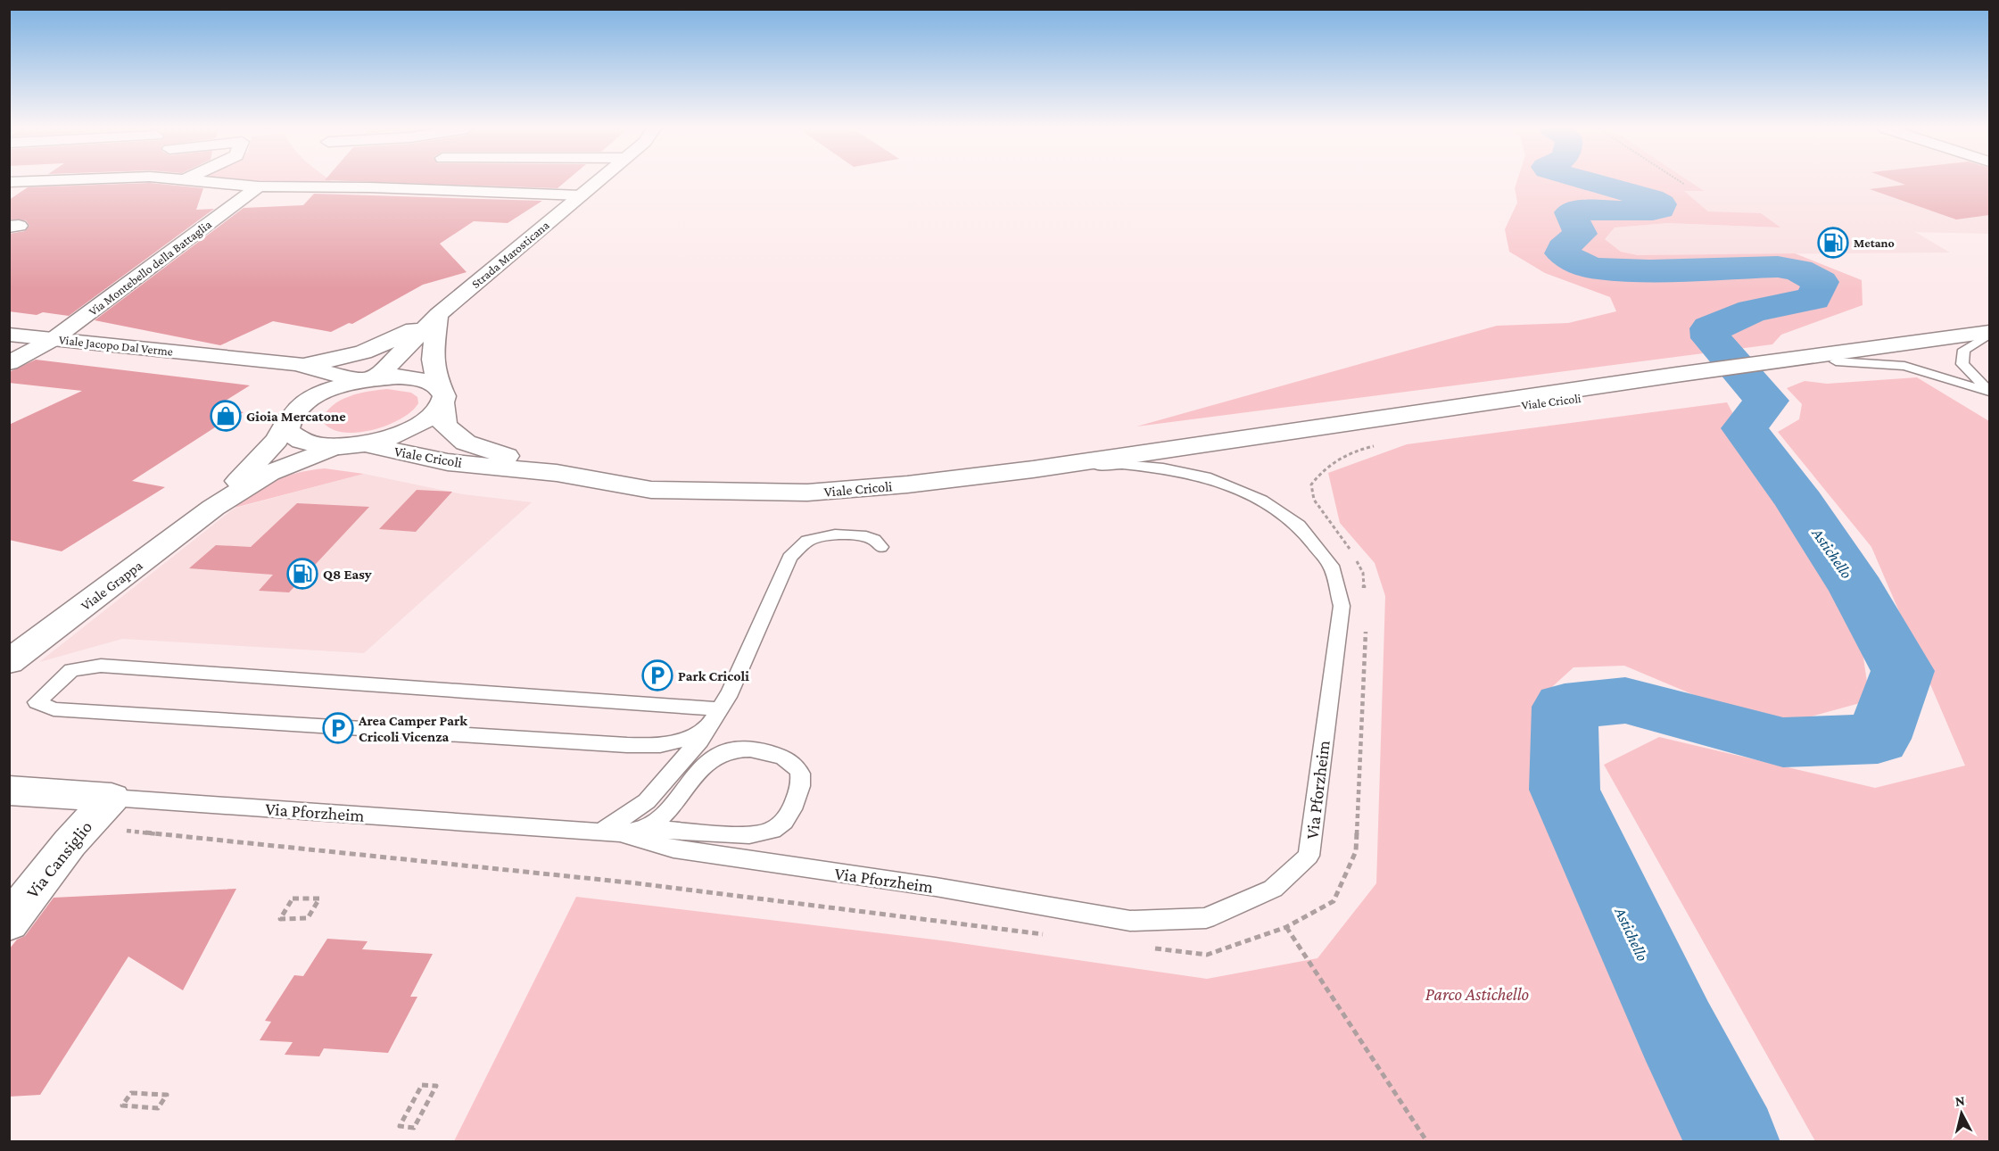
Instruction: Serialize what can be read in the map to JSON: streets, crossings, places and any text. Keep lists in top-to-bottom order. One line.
{"streets":{"main road":["Strada Marosticana","Via Montebello della Battaglia","Viale Jacopo Dal Verme","Viale Cricoli","Viale Grappa","Via Pforzheim","Via Cansiglio"]},"crossings":[["Strada Marosticana","Viale Jacopo Dal Verme"],["Via Montebello della Battaglia","Viale Jacopo Dal Verme"],["Viale Jacopo Dal Verme","Viale Grappa"],["Viale Cricoli","Via Pforzheim"],["Via Pforzheim","Via Cansiglio"]],"water":["Astichello"],"parks":["Parco Astichello"],"places":{"fuel station":["Metano","Q8 Easy"],"shop":["Gioia Mercatone"],"parking":["Park Cricoli","Area Camper Park Cricoli Vicenza"]},"north":"top"}
